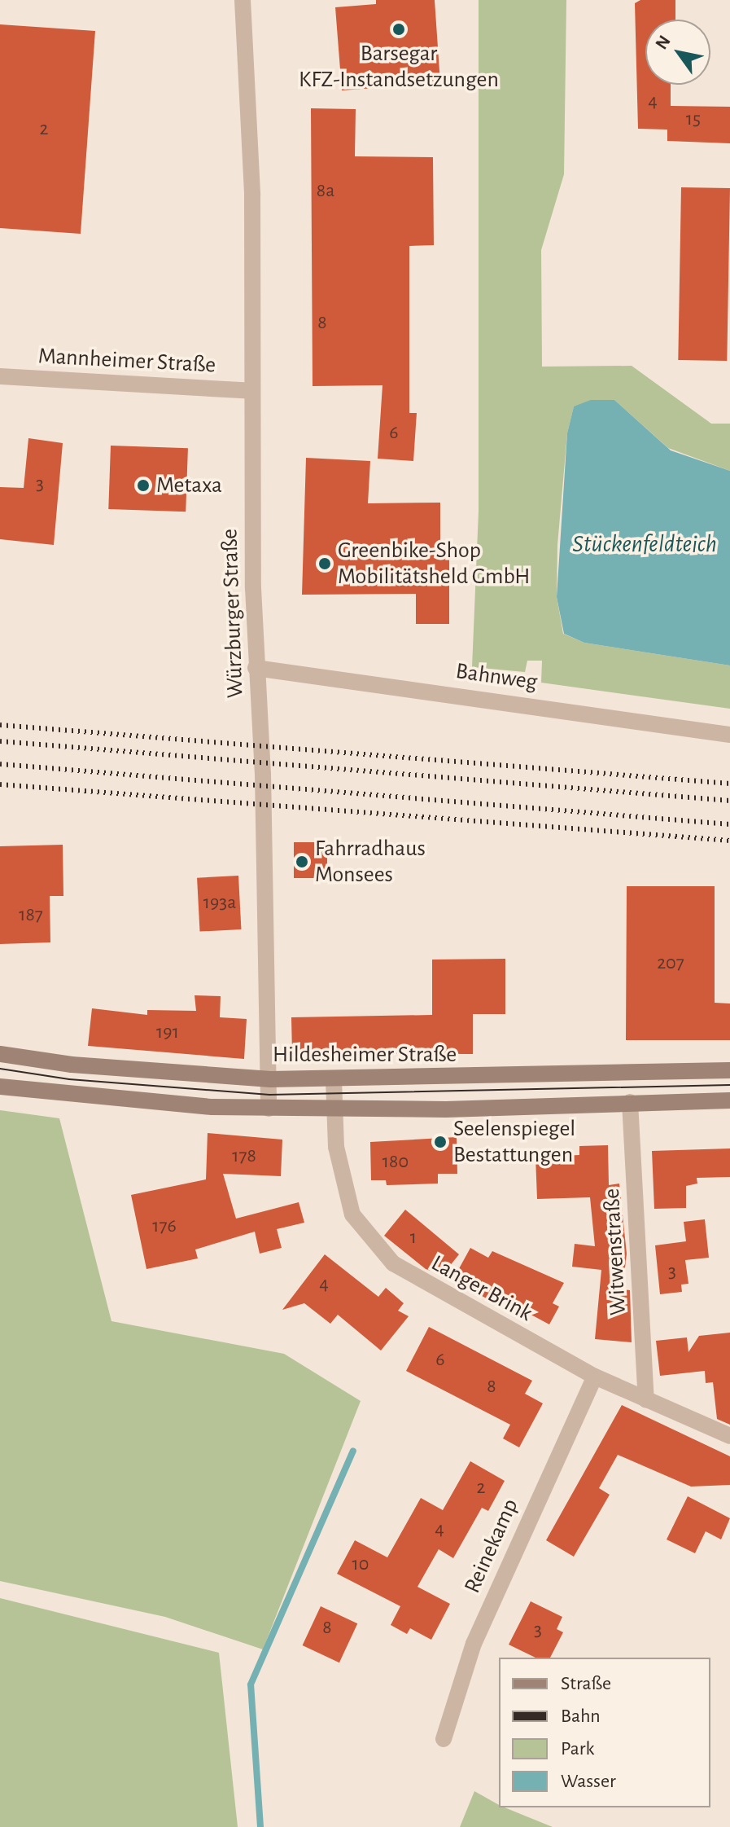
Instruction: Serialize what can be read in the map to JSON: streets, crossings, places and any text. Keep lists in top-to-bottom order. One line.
{"streets":{"street":["Mannheimer Straße","Würzburger Straße","Bahnweg","Hildesheimer Straße","Witwenstraße","Langer Brink","Reinekamp"]},"crossings":[["Mannheimer Straße","Würzburger Straße"],["Würzburger Straße","Bahnweg"],["Würzburger Straße","Hildesheimer Straße"],["Hildesheimer Straße","Langer Brink"],["Witwenstraße","Langer Brink"],["Langer Brink","Reinekamp"]],"water":["Stückenfeldteich"],"places":["Barsegar KFZ-Instandsetzungen","Metaxa","Greenbike-Shop Mobilitätsheld GmbH","Fahrradhaus Monsees","Seelenspiegel Bestattungen"],"house_numbers":["4","15","2","8a","8","6","3","193a","187","207","191","178","180","176","1","3","4","6","8","2","4","10","8","3"],"legend":["Straße","Bahn","Park","Wasser"],"north":"top left"}
